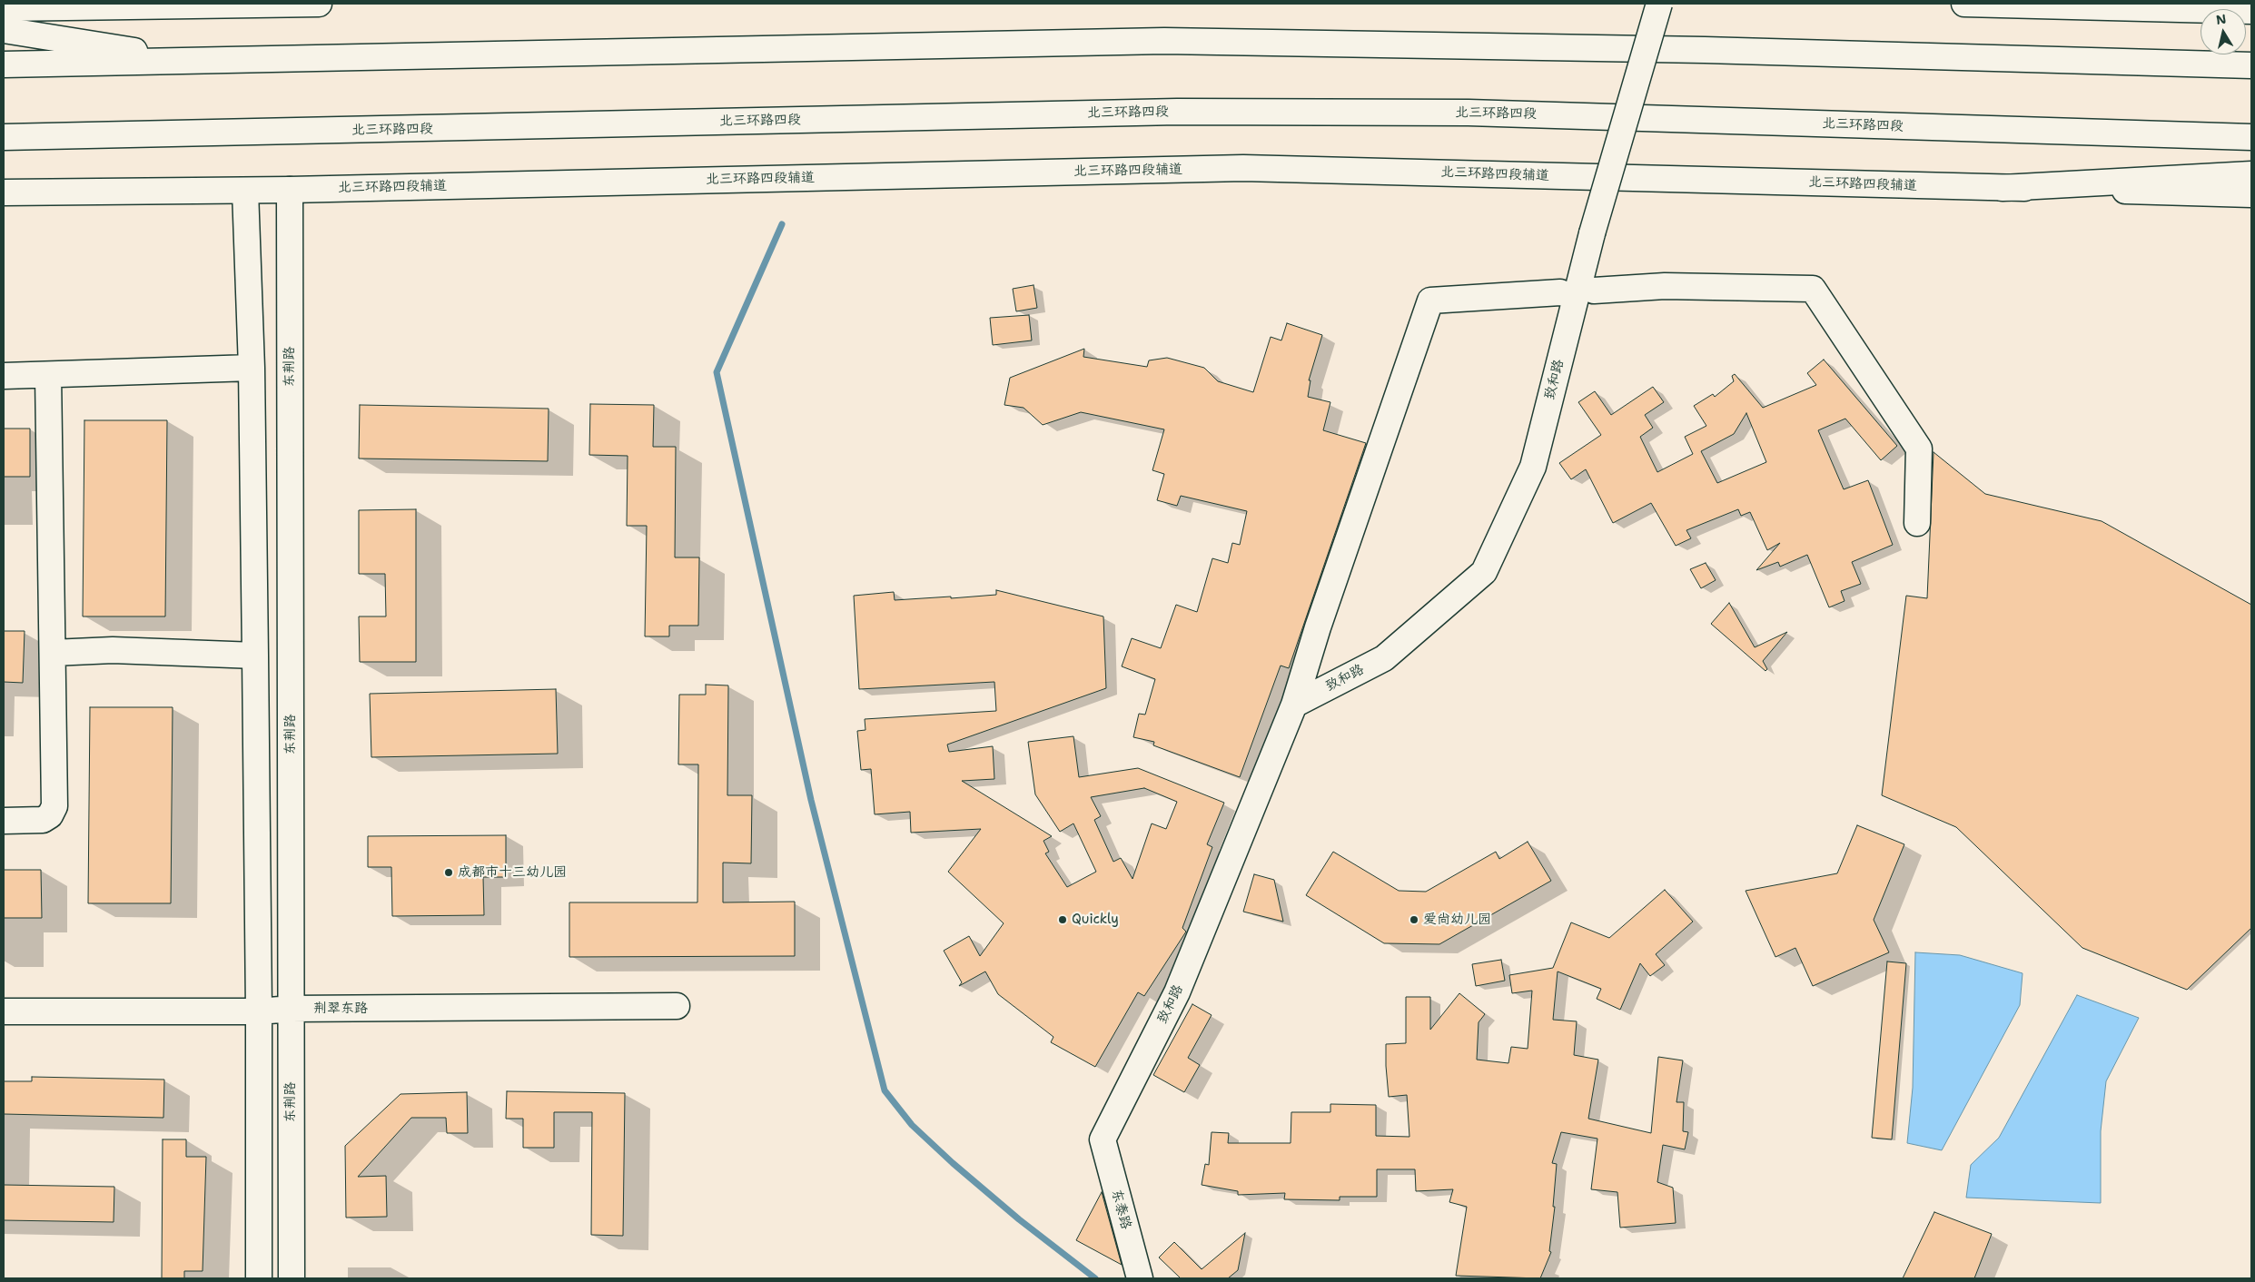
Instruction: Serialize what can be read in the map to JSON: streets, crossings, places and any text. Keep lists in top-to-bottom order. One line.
{"streets":{"main road":["北三环路四段","北三环路四段辅道","东荆路","致和路","荆翠东路","东泰路"]},"crossings":[["北三环路四段辅道","东荆路"],["东荆路","荆翠东路"],["致和路","东泰路"]],"places":["成都市十三幼儿园","Quickly","爱尚幼儿园"],"north":"top"}
